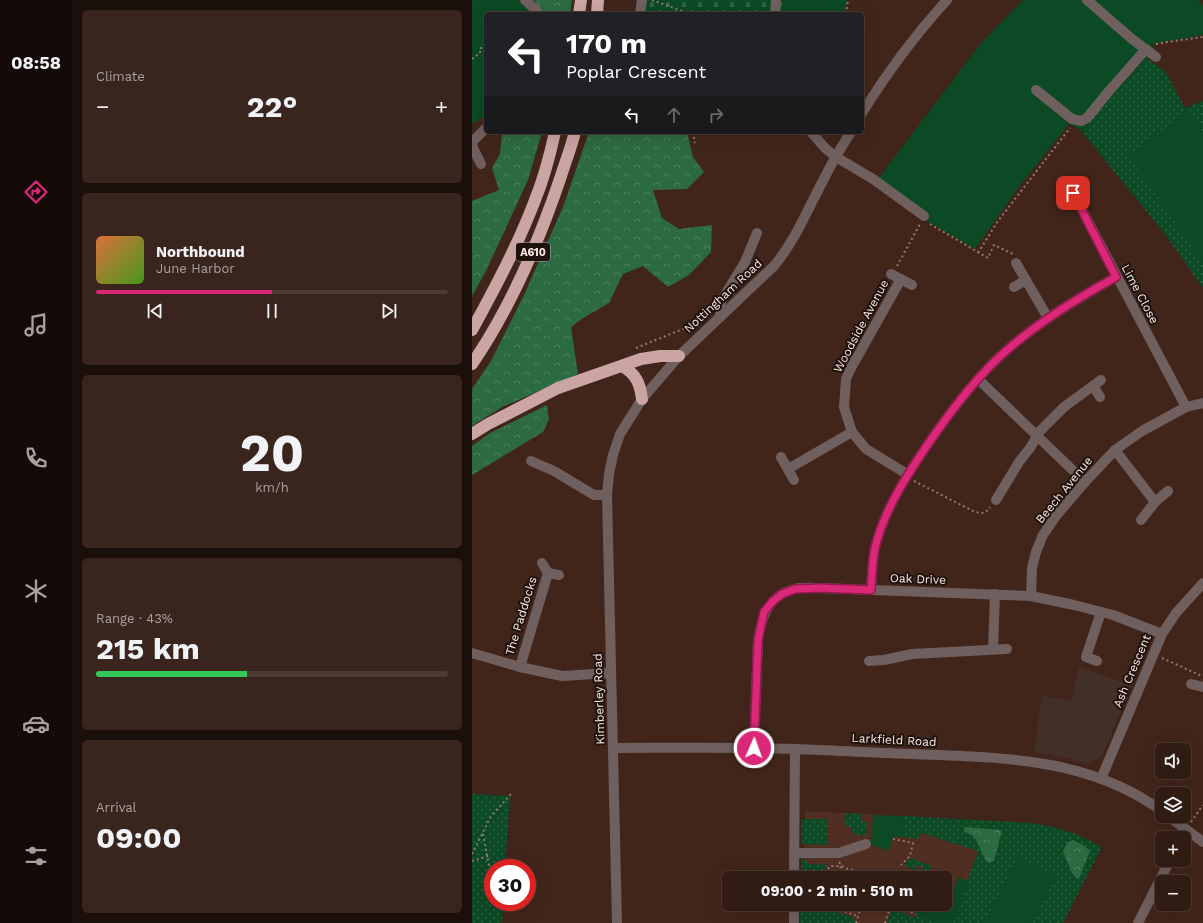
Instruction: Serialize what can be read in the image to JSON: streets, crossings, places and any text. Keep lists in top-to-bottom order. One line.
{"streets":{"highway":["A610"],"street":["Lime Close","Nottingham Road","Woodside Avenue","Beech Avenue","Oak Drive","The Paddocks","Ash Crescent","Kimberley Road","Larkfield Road"]},"crossings":[["Lime Close","Beech Avenue"],["Nottingham Road","Kimberley Road"],["Beech Avenue","Oak Drive"],["Oak Drive","Ash Crescent"],["Oak Drive","Larkfield Road"],["The Paddocks","Kimberley Road"],["Ash Crescent","Larkfield Road"],["Kimberley Road","Larkfield Road"]],"page":{"tabs":"08:58","tile":["Climate",["20","km/h"],["Range · 43%","215 km"],["Arrival","09:00"]],"turn":["170 m","Poplar Crescent"],"heat":["−","22°","+"],"song":["Northbound","June Harbor"],"map_buttons":["+","−"],"limit":"30","trip":"09:00 · 2 min · 510 m"}}
